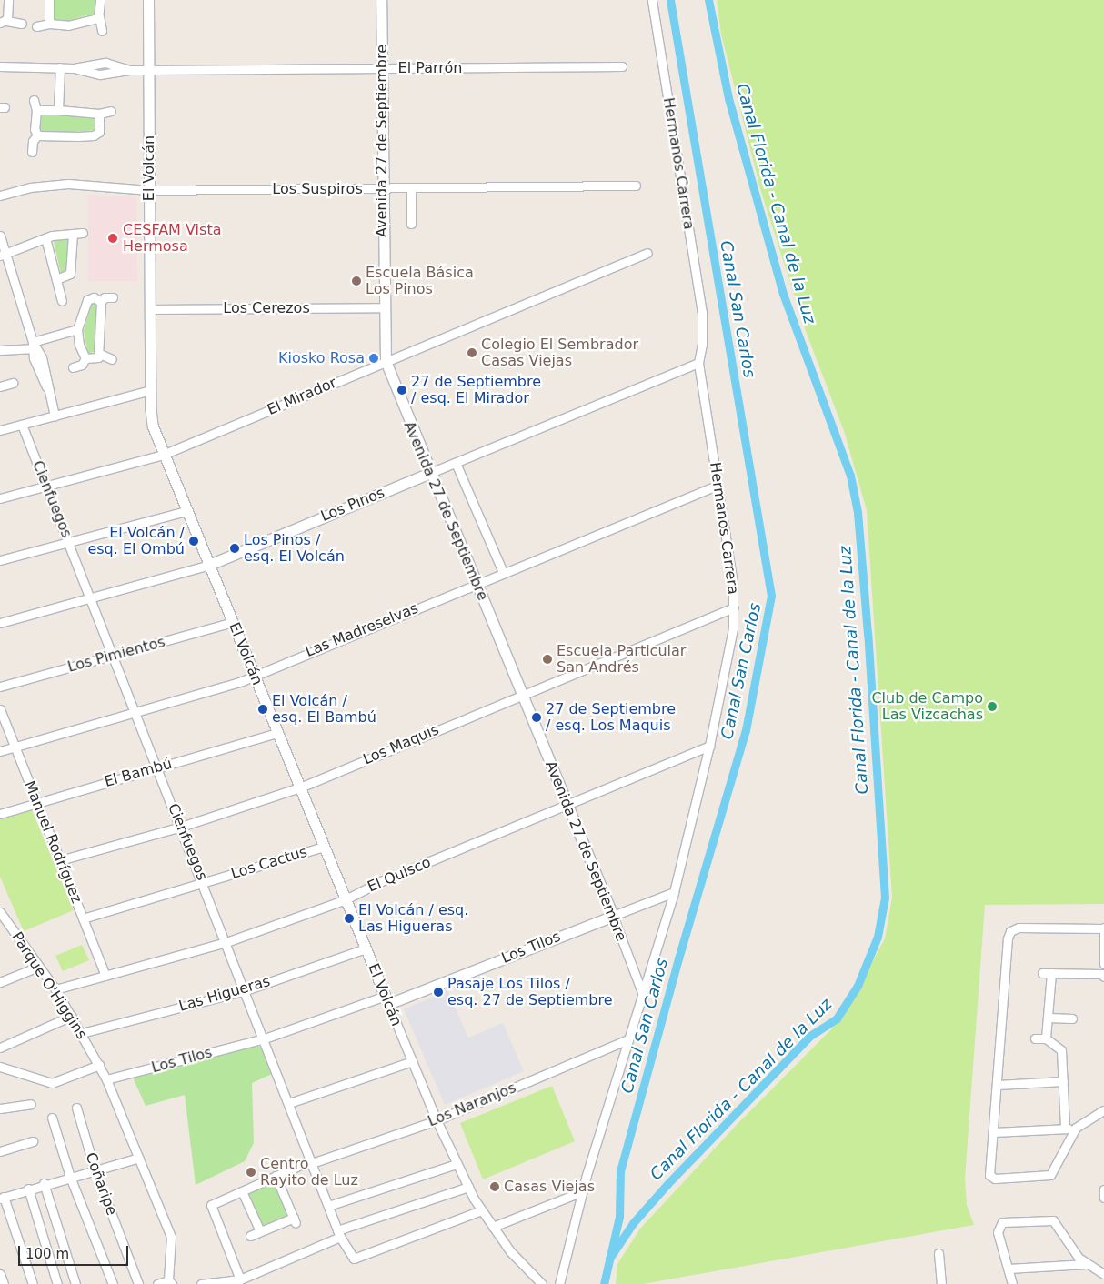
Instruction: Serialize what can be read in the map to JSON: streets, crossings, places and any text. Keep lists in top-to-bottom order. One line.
{"streets":{"street":["El Parrón","Avenida 27 de Septiembre","Hermanos Carrera","El Volcán","Los Suspiros","Los Cerezos","El Mirador","Cienfuegos","Los Pinos","Las Madreselvas","Los Pimientos","Los Maquis","El Bambú","Manuel Rodríguez","Los Cactus","El Quisco","Los Tilos","Parque O'Higgins","Las Higueras","Los Naranjos","Coñaripe"]},"crossings":[["El Parrón","Avenida 27 de Septiembre"],["El Parrón","El Volcán"],["Avenida 27 de Septiembre","Hermanos Carrera"],["Avenida 27 de Septiembre","Los Suspiros"],["Avenida 27 de Septiembre","Los Cerezos"],["Avenida 27 de Septiembre","El Mirador"],["Avenida 27 de Septiembre","Los Pinos"],["Avenida 27 de Septiembre","Las Madreselvas"],["Avenida 27 de Septiembre","Los Maquis"],["Avenida 27 de Septiembre","El Quisco"],["Avenida 27 de Septiembre","Los Tilos"],["Hermanos Carrera","Los Pinos"],["Hermanos Carrera","Las Madreselvas"],["Hermanos Carrera","Los Maquis"],["Hermanos Carrera","El Quisco"],["Hermanos Carrera","Los Tilos"],["Hermanos Carrera","Los Naranjos"],["El Volcán","Los Suspiros"],["El Volcán","Los Cerezos"],["El Volcán","El Mirador"],["El Volcán","Cienfuegos"],["El Volcán","Los Pinos"],["El Volcán","Las Madreselvas"],["El Volcán","Los Pimientos"],["El Volcán","Los Maquis"],["El Volcán","El Bambú"],["El Volcán","Los Cactus"],["El Volcán","El Quisco"],["El Volcán","Los Tilos"],["El Volcán","Las Higueras"],["El Volcán","Los Naranjos"],["El Mirador","Cienfuegos"],["Cienfuegos","Los Pinos"],["Cienfuegos","Las Madreselvas"],["Cienfuegos","Los Pimientos"],["Cienfuegos","Los Maquis"],["Cienfuegos","El Bambú"],["Cienfuegos","Los Cactus"],["Cienfuegos","El Quisco"],["Cienfuegos","Los Tilos"],["Cienfuegos","Las Higueras"],["Cienfuegos","Los Naranjos"],["Las Madreselvas","Manuel Rodríguez"],["Los Maquis","Manuel Rodríguez"],["El Bambú","Manuel Rodríguez"],["Manuel Rodríguez","Los Cactus"],["Manuel Rodríguez","El Quisco"],["El Quisco","Parque O'Higgins"],["Los Tilos","Parque O'Higgins"],["Parque O'Higgins","Las Higueras"]],"water":["Canal Florida - Canal de la Luz","Canal San Carlos"],"places":["CESFAM Vista Hermosa","Escuela Básica Los Pinos","Colegio El Sembrador Casas Viejas","Kiosko Rosa","27 de Septiembre / esq. El Mirador","El Volcán / esq. El Ombú","Los Pinos / esq. El Volcán","Escuela Particular San Andrés","Club de Campo Las Vizcachas","El Volcán / esq. El Bambú","27 de Septiembre / esq. Los Maquis","El Volcán / esq. Las Higueras","Pasaje Los Tilos / esq. 27 de Septiembre","Centro Rayito de Luz","Casas Viejas"],"scale_bar":"100 m"}
